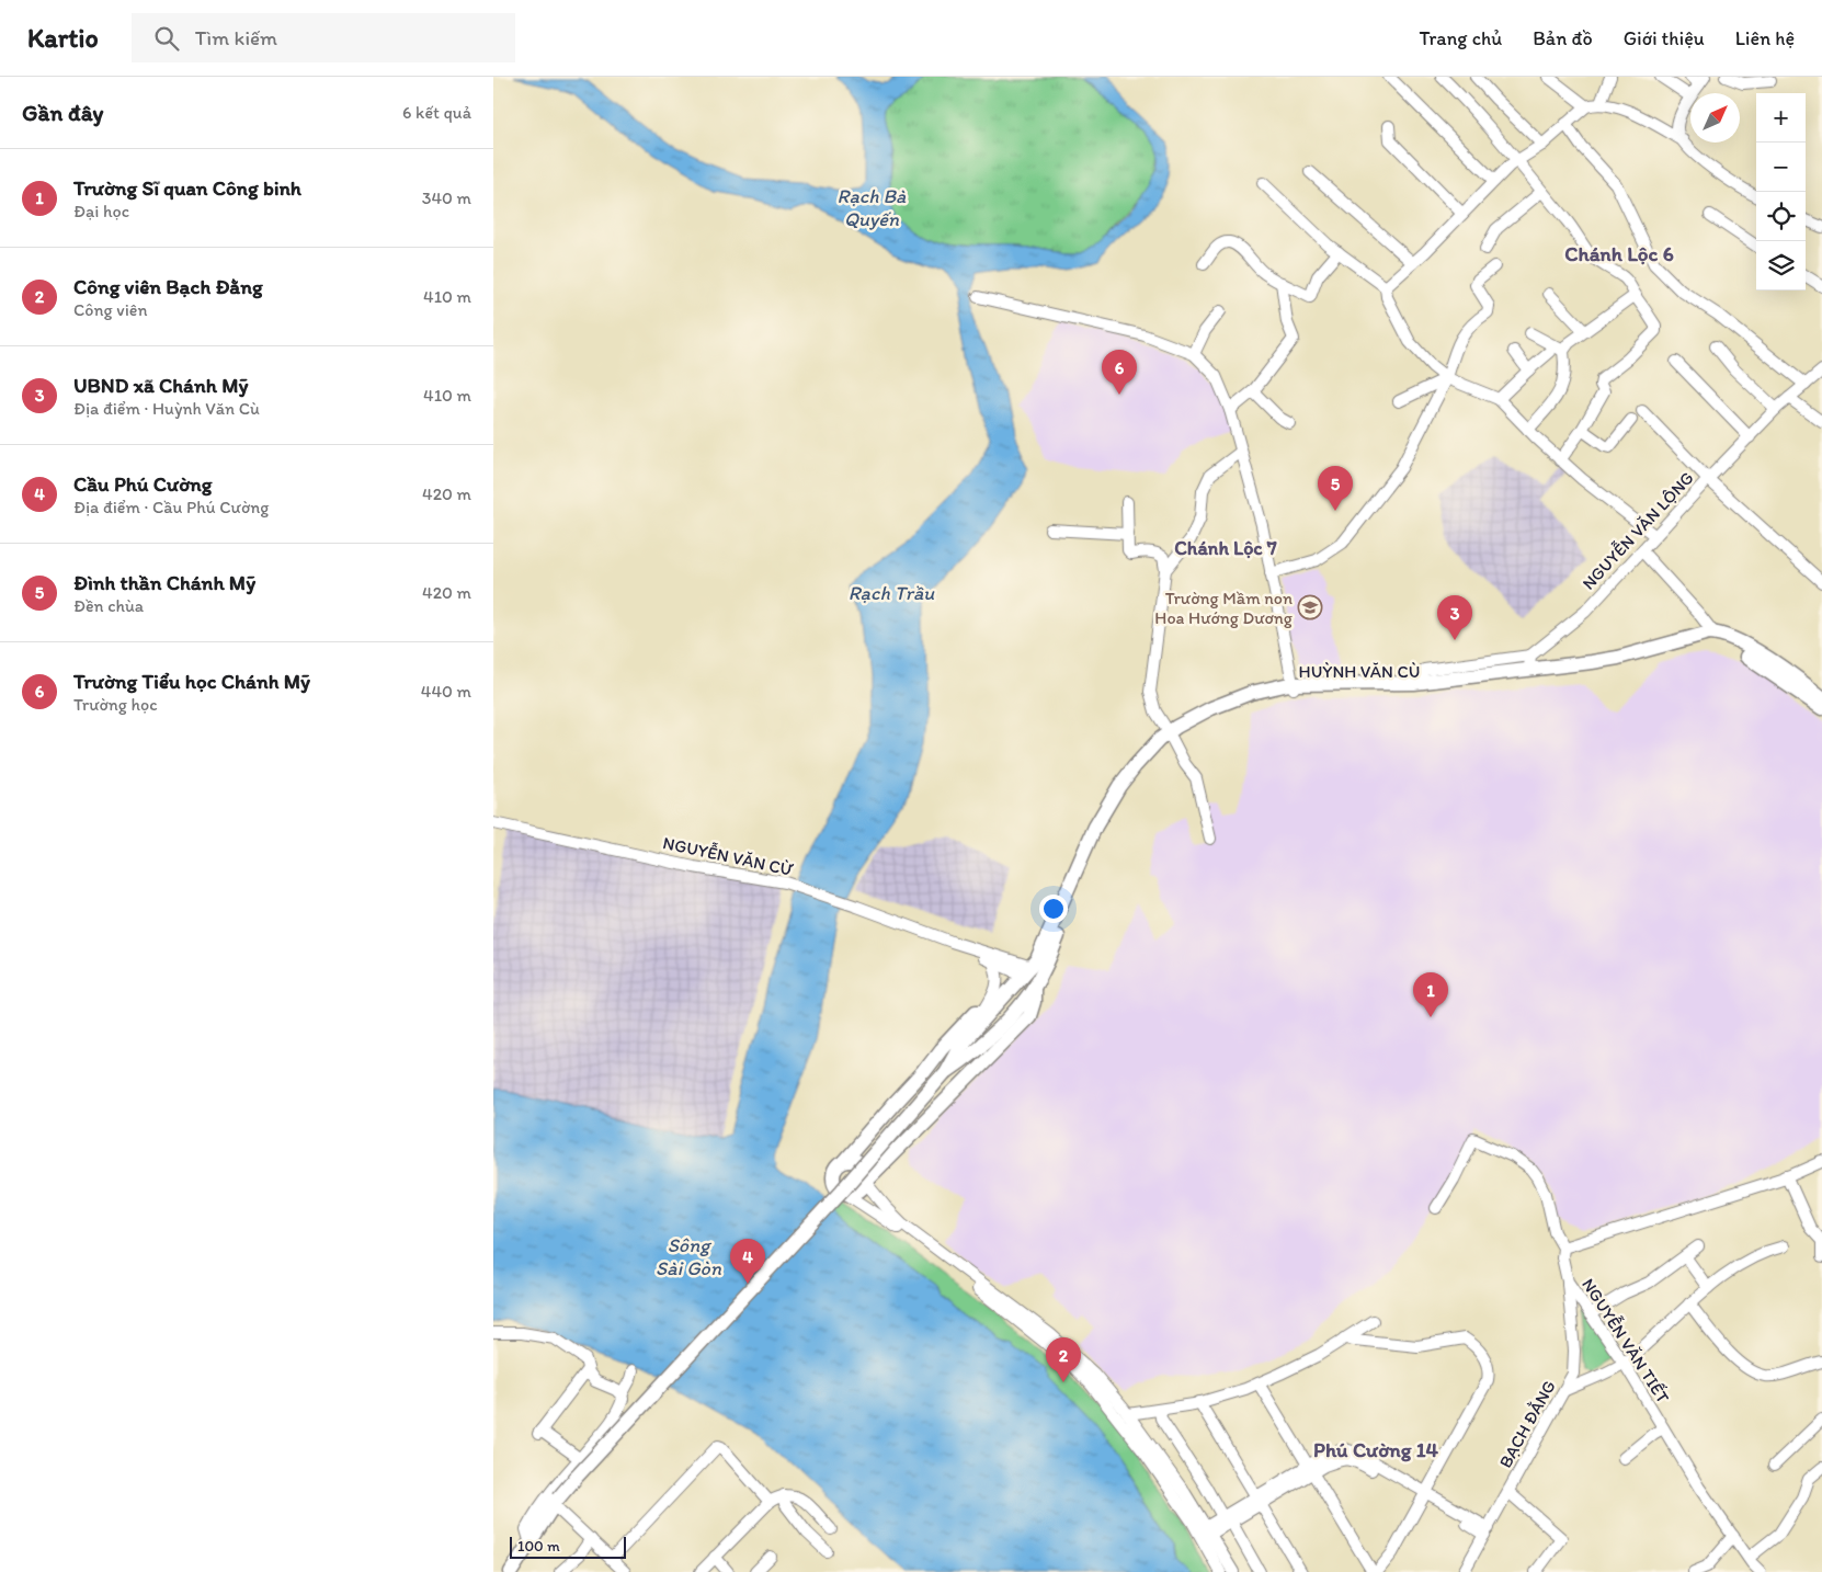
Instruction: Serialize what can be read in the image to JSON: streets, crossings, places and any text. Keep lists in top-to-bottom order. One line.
{"streets":{"street":["NGUYỄN VĂN LỘNG","NGUYỄN VĂN CỪ","NGUYỄN VĂN TIẾT","BẠCH ĐẰNG"]},"crossings":[["NGUYỄN VĂN TIẾT","BẠCH ĐẰNG"]],"districts":["Chánh Lộc 6","Chánh Lộc 7","Phú Cường 14"],"water":["Rạch Bà Quyến","Rạch Trầu","Sông Sài Gòn"],"places":{"school or university":["Trường Mầm non Hoa Hướng Dương"]},"scale_bar":"100 m","north":"top right","page":{"header":"Kartio","search":"Tìm kiếm","nav":["Trang chủ","Bản đồ","Giới thiệu","Liên hệ"],"heading":["Gần đây","6 kết quả"],"map_buttons":["+","−"],"list":[{"mark":"1","name":"Trường Sĩ quan Công binh","note":"Đại học","value":"340 m"},{"mark":"2","name":"Công viên Bạch Đằng","note":"Công viên","value":"410 m"},{"mark":"3","name":"UBND xã Chánh Mỹ","note":"Địa điểm · Huỳnh Văn Cù","value":"410 m"},{"mark":"4","name":"Cầu Phú Cường","note":"Địa điểm · Cầu Phú Cường","value":"420 m"},{"mark":"5","name":"Đình thần Chánh Mỹ","note":"Đền chùa","value":"420 m"},{"mark":"6","name":"Trường Tiểu học Chánh Mỹ","note":"Trường học","value":"440 m"}],"pins":["6","5","3","1","4","2"],"scale":"100 m"}}
